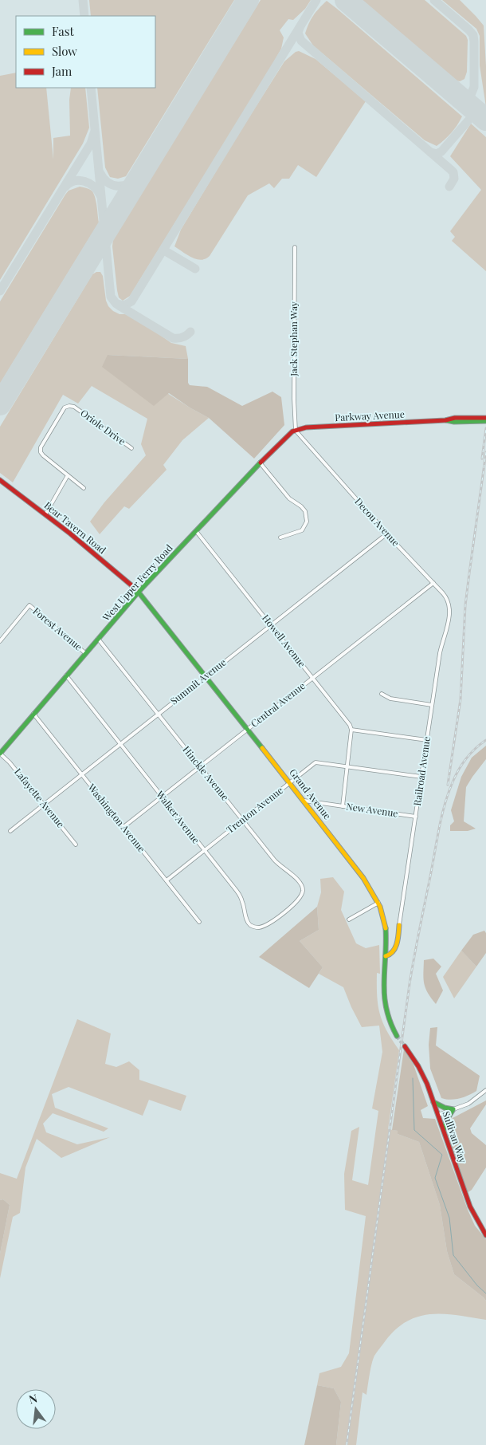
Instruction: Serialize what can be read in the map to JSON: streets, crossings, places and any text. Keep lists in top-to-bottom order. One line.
{"streets":{"main road":["Parkway Avenue","Bear Tavern Road","West Upper Ferry Road","Grand Avenue","Sullivan Way"],"street":["Jack Stephan Way","Oriole Drive","Decou Avenue","Forest Avenue","Howell Avenue","Summit Avenue","Central Avenue","Railroad Avenue","Hinckle Avenue","Lafayette Avenue","Trenton Avenue","New Avenue","Walker Avenue","Washington Avenue"]},"crossings":[["Jack Stephan Way","Parkway Avenue"],["Jack Stephan Way","Decou Avenue"],["Jack Stephan Way","West Upper Ferry Road"],["Parkway Avenue","Decou Avenue"],["Parkway Avenue","West Upper Ferry Road"],["Decou Avenue","West Upper Ferry Road"],["Decou Avenue","Summit Avenue"],["Decou Avenue","Central Avenue"],["Decou Avenue","Railroad Avenue"],["Bear Tavern Road","West Upper Ferry Road"],["Bear Tavern Road","Grand Avenue"],["West Upper Ferry Road","Forest Avenue"],["West Upper Ferry Road","Howell Avenue"],["West Upper Ferry Road","Hinckle Avenue"],["West Upper Ferry Road","Grand Avenue"],["West Upper Ferry Road","Lafayette Avenue"],["West Upper Ferry Road","Walker Avenue"],["West Upper Ferry Road","Washington Avenue"],["Howell Avenue","Summit Avenue"],["Howell Avenue","Central Avenue"],["Summit Avenue","Hinckle Avenue"],["Summit Avenue","Grand Avenue"],["Summit Avenue","Lafayette Avenue"],["Summit Avenue","Walker Avenue"],["Summit Avenue","Washington Avenue"],["Central Avenue","Hinckle Avenue"],["Central Avenue","Grand Avenue"],["Central Avenue","Walker Avenue"],["Central Avenue","Washington Avenue"],["Railroad Avenue","Trenton Avenue"],["Railroad Avenue","New Avenue"],["Hinckle Avenue","Trenton Avenue"],["Hinckle Avenue","Walker Avenue"],["Grand Avenue","Trenton Avenue"],["Grand Avenue","New Avenue"],["Trenton Avenue","Walker Avenue"],["Trenton Avenue","Washington Avenue"]],"legend":["Fast","Slow","Jam"],"north":"top"}
